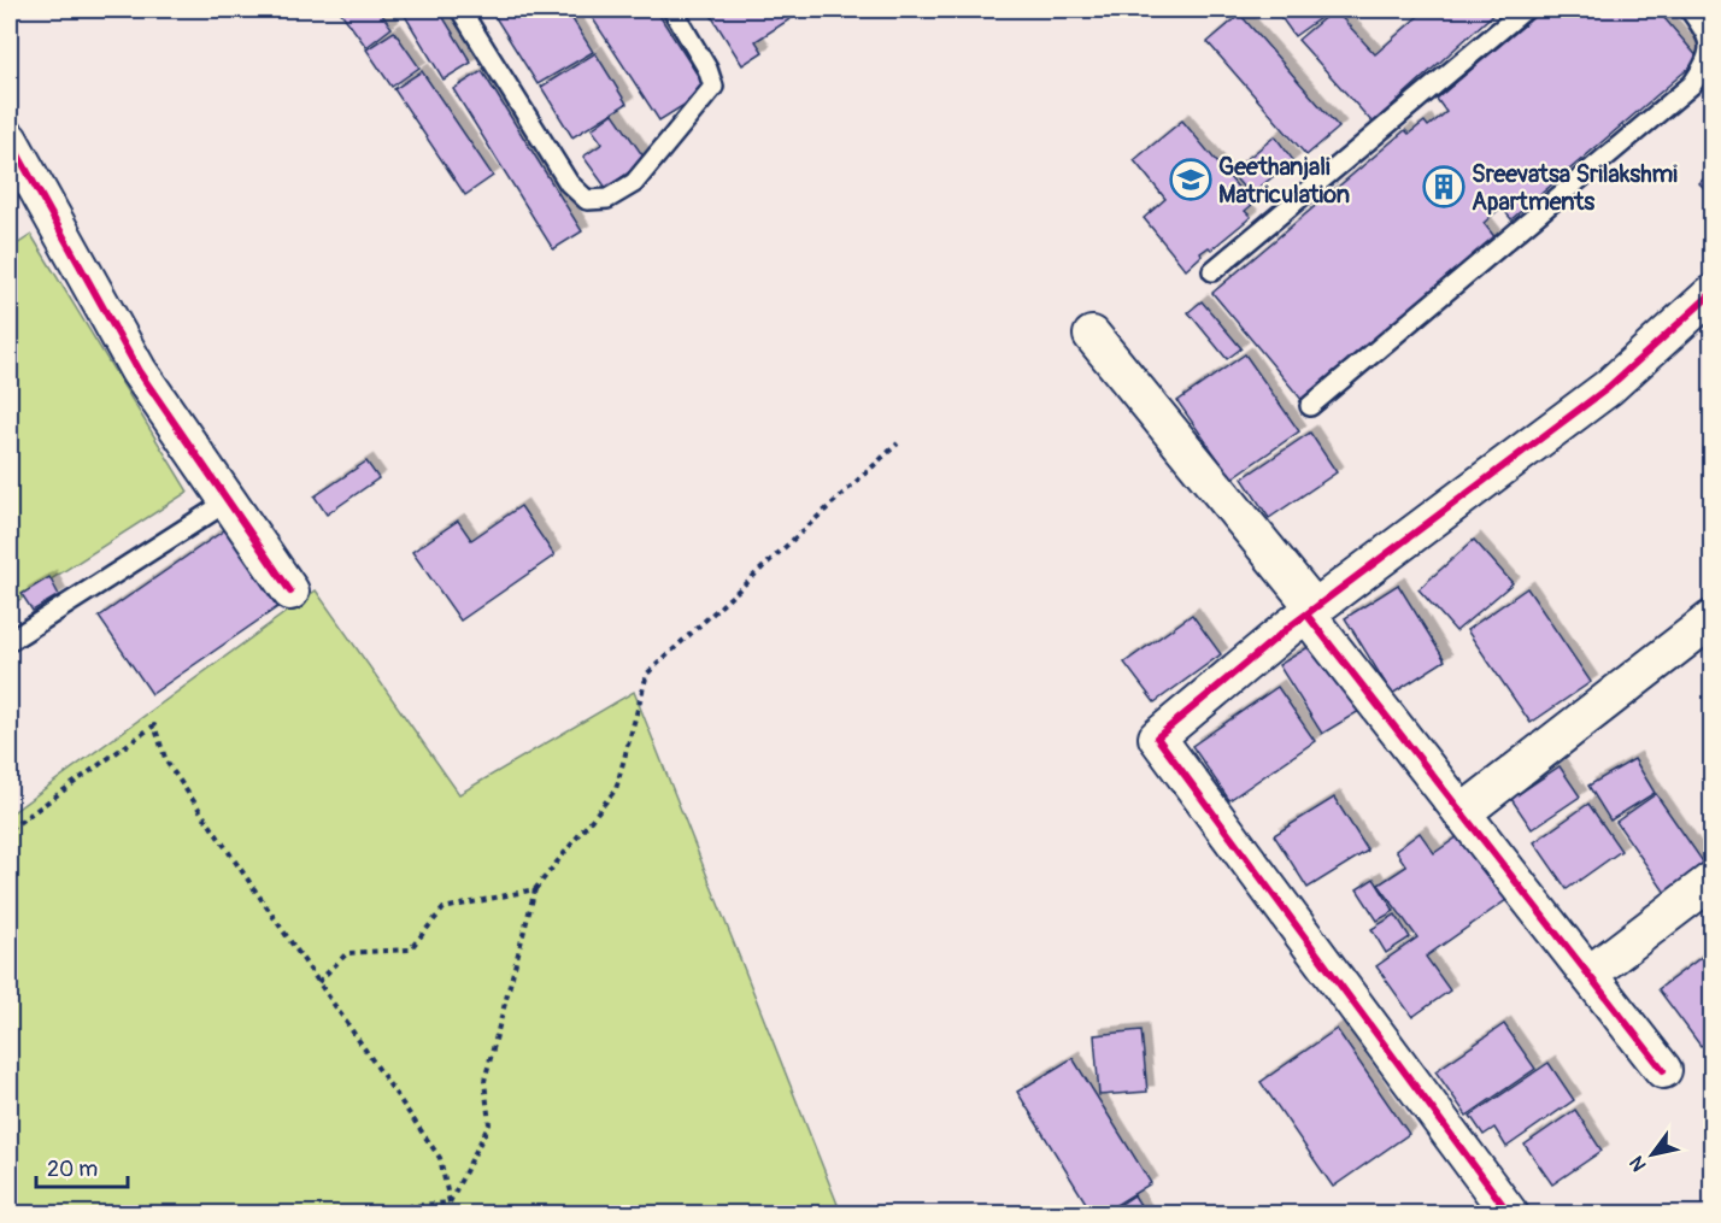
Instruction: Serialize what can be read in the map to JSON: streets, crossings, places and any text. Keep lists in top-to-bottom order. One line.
{"places":{"school or university":["Geethanjali Matriculation"],"building":["Sreevatsa Srilakshmi Apartments"]},"scale_bar":"20 m","north":"bottom left"}
